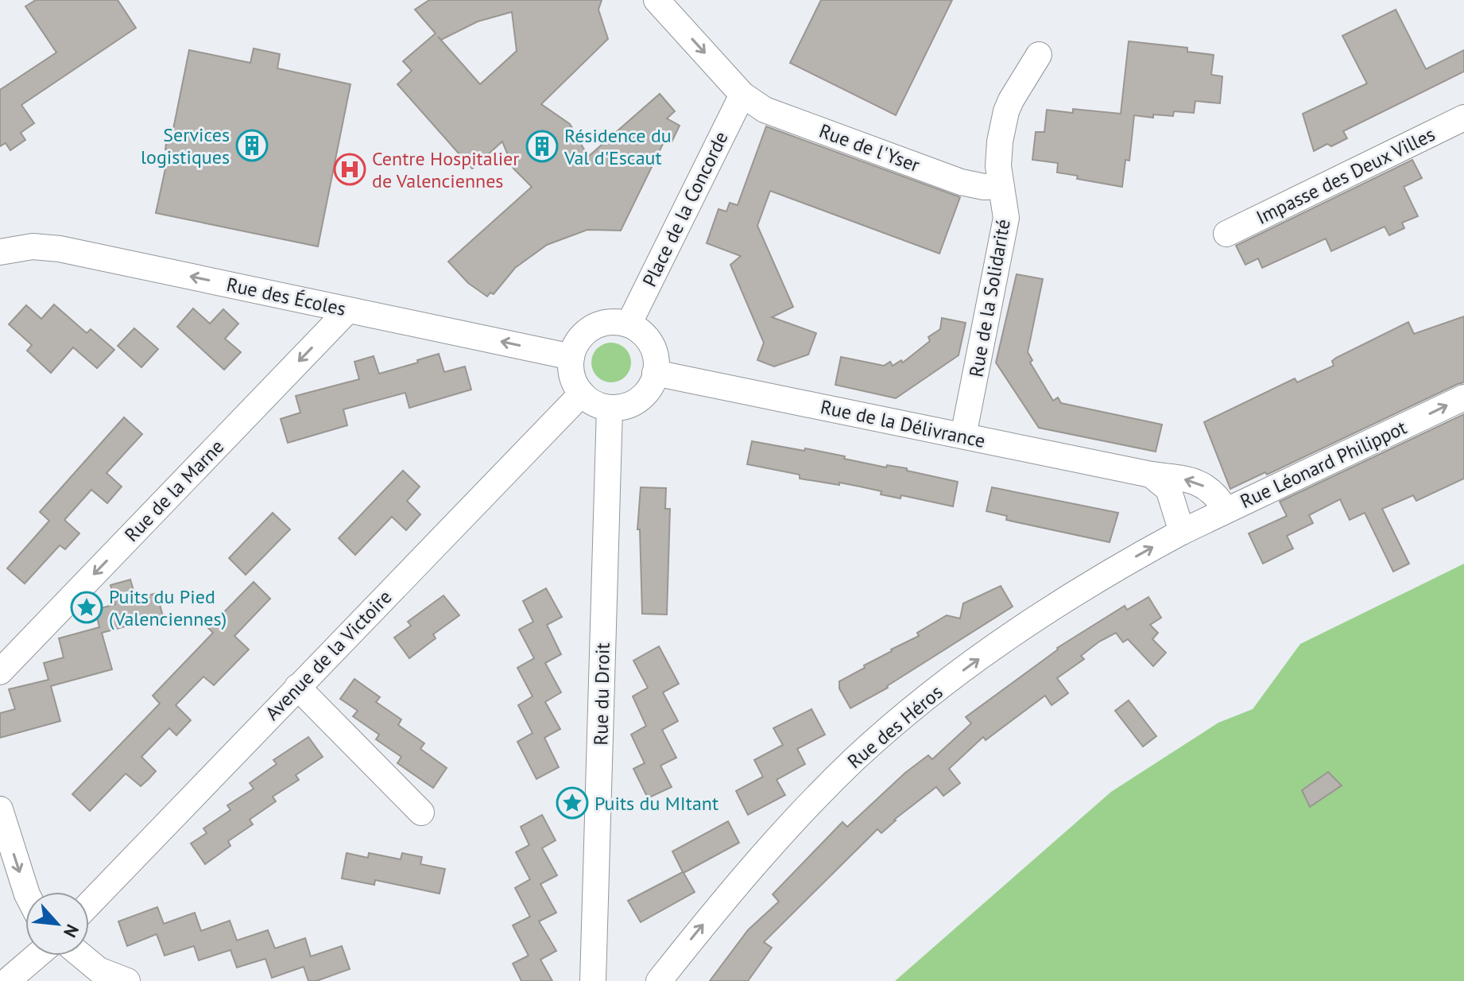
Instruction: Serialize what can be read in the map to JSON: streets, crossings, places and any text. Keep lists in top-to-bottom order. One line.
{"streets":{"street":["Rue de l'Yser","Impasse des Deux Villes","Place de la Concorde","Rue des Écoles","Rue de la Solidarité","Rue de la Délivrance","Rue Léonard Philippot","Rue de la Marne","Avenue de la Victoire","Rue du Droit","Rue des Héros"]},"crossings":[["Rue de l'Yser","Place de la Concorde"],["Rue de l'Yser","Rue de la Solidarité"],["Place de la Concorde","Rue des Écoles"],["Place de la Concorde","Rue de la Délivrance"],["Place de la Concorde","Avenue de la Victoire"],["Place de la Concorde","Rue du Droit"],["Rue des Écoles","Rue de la Délivrance"],["Rue des Écoles","Rue de la Marne"],["Rue des Écoles","Avenue de la Victoire"],["Rue des Écoles","Rue du Droit"],["Rue de la Solidarité","Rue de la Délivrance"],["Rue de la Délivrance","Rue Léonard Philippot"],["Rue de la Délivrance","Avenue de la Victoire"],["Rue de la Délivrance","Rue du Droit"],["Rue Léonard Philippot","Rue des Héros"],["Avenue de la Victoire","Rue du Droit"]],"one_way":["Rue des Écoles","Rue Léonard Philippot","Rue de la Marne","Rue des Héros"],"places":{"building":["Services logistiques","Résidence du Val d'Escaut"],"hospital":["Centre Hospitalier de Valenciennes"],"place":["Puits du Pied (Valenciennes)","Puits du MItant"]},"north":"bottom right"}
